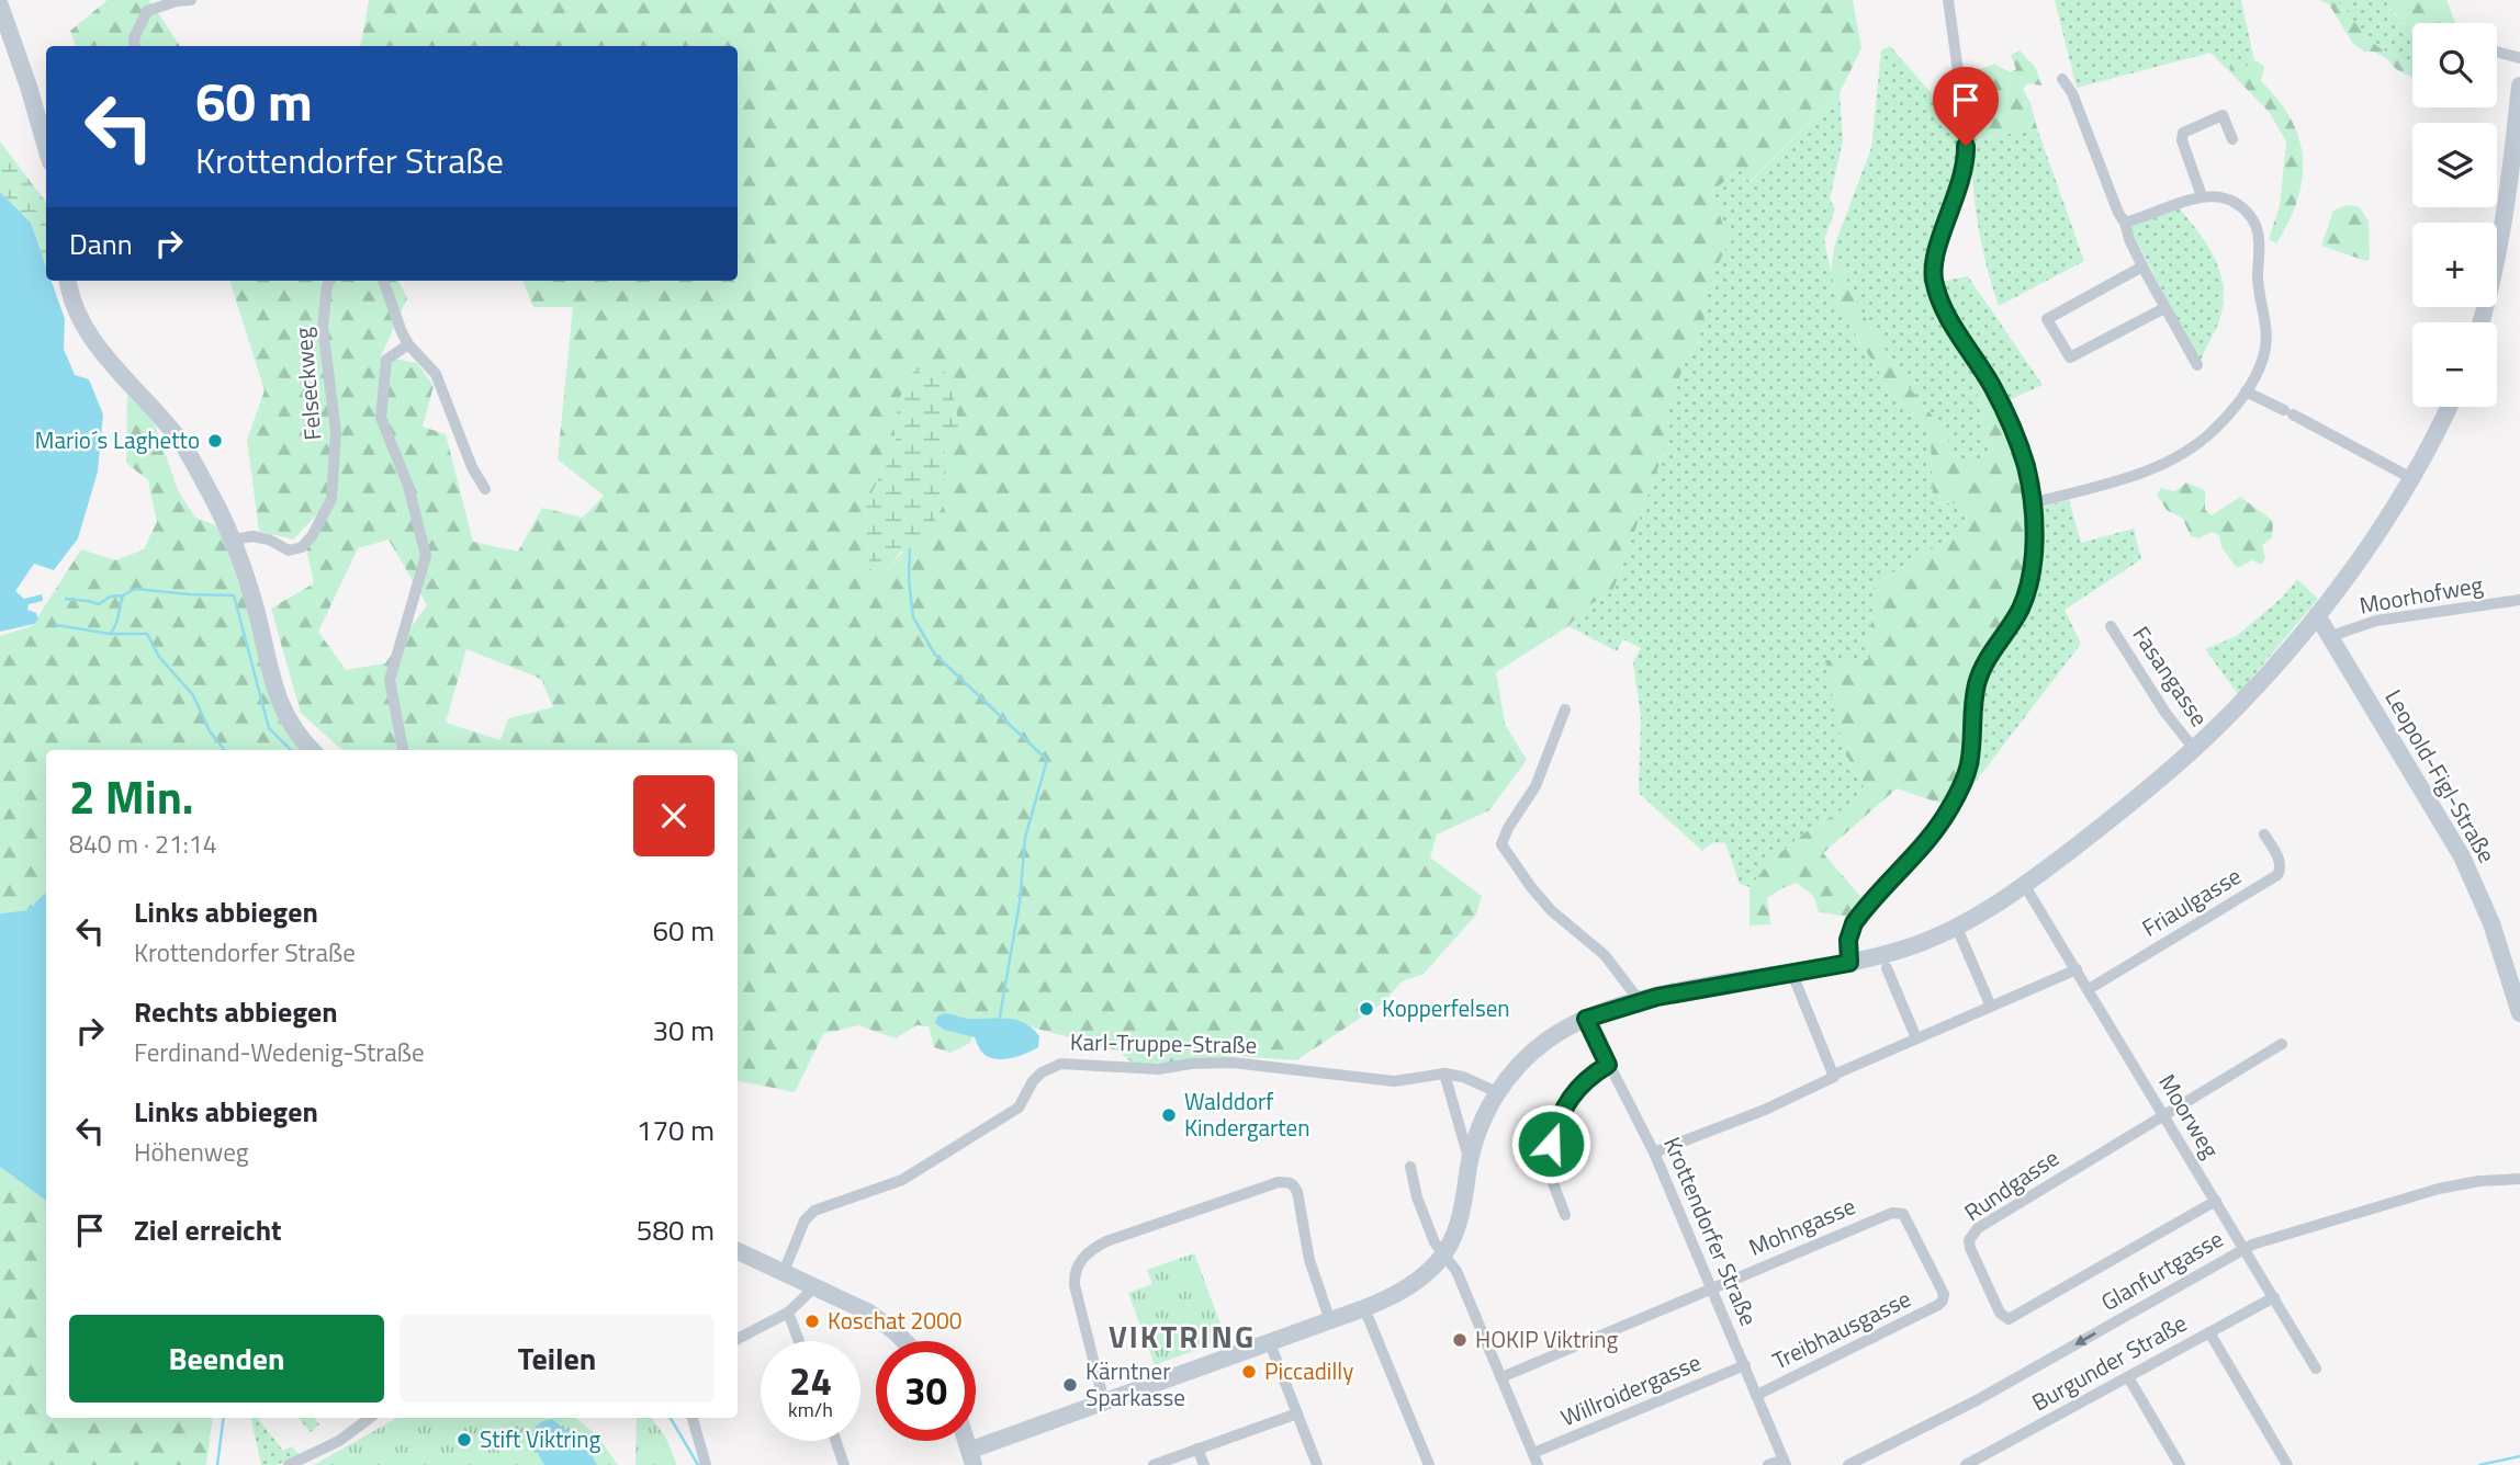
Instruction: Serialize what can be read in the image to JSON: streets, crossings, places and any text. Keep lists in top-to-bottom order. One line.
{"streets":{"street":["Felseckweg","Moorhofweg","Fasangasse","Leopold-Figl-Straße","Friaulgasse","Karl-Truppe-Straße","Moorweg","Rundgasse","Mohngasse","Krottendorfer Straße","Glanfurtgasse","Treibhausgasse","Burgunder Straße","Willroidergasse"]},"crossings":[["Moorhofweg","Leopold-Figl-Straße"],["Friaulgasse","Moorweg"],["Moorweg","Rundgasse"],["Moorweg","Glanfurtgasse"],["Moorweg","Burgunder Straße"],["Mohngasse","Krottendorfer Straße"],["Mohngasse","Treibhausgasse"],["Krottendorfer Straße","Treibhausgasse"],["Krottendorfer Straße","Willroidergasse"]],"one_way":["Glanfurtgasse"],"districts":["VIKTRING"],"places":["Mario´s Laghetto","Kopperfelsen","Walddorf Kindergarten","Koschat 2000","HOKIP Viktring","Piccadilly","Kärntner Sparkasse","Stift Viktring"],"page":{"map_buttons":["+","−"],"turn":["60 m","Krottendorfer Straße"],"then":"Dann","heading":["2 Min.","840 m · 21:14"],"list":[{"name":"Links abbiegen","note":"Krottendorfer Straße","value":"60 m"},{"name":"Rechts abbiegen","note":"Ferdinand-Wedenig-Straße","value":"30 m"},{"name":"Links abbiegen","note":"Höhenweg","value":"170 m"},{"name":"Ziel erreicht","value":"580 m"}],"buttons":["Beenden","Teilen"],"speed":"24 km/h","limit":"30"}}
